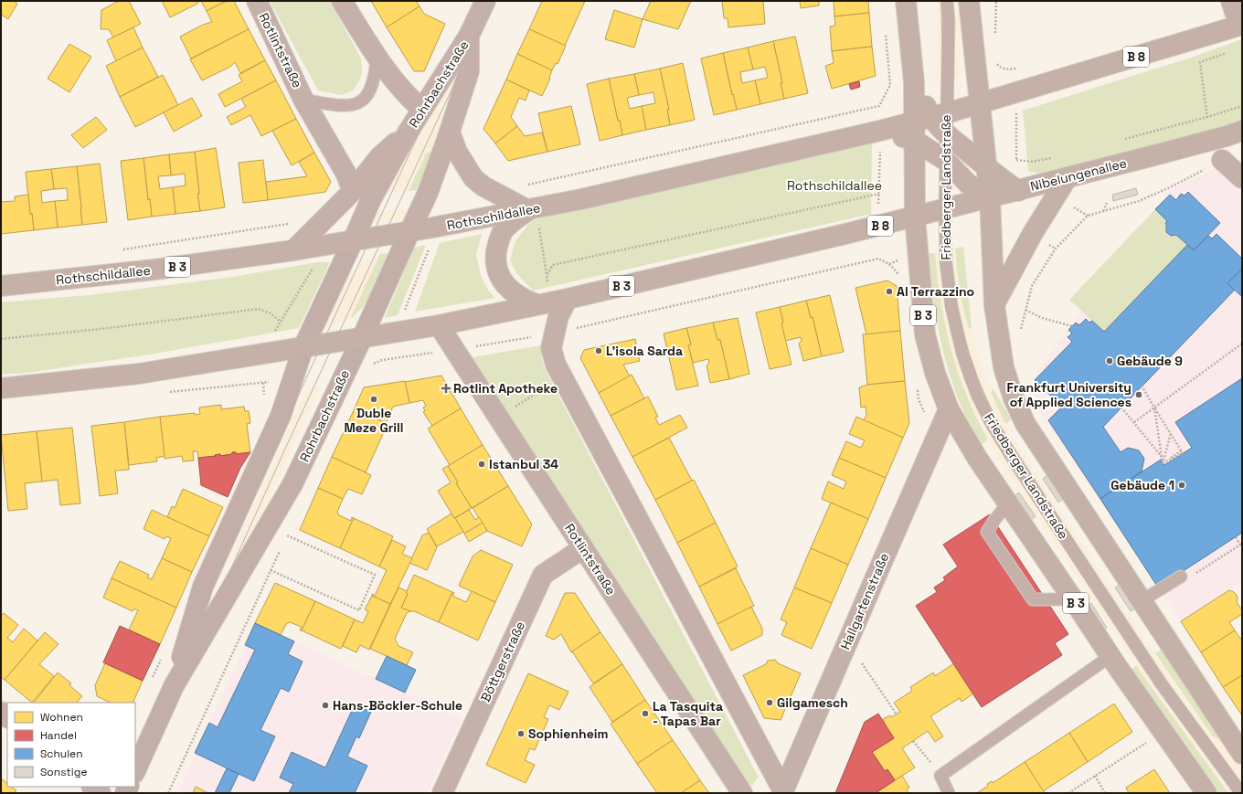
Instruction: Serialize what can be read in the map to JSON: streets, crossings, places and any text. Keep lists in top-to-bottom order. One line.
{"streets":{"main road":["B 8","Nibelungenallee","Friedberger Landstraße","Rothschildallee","B 3"],"street":["Rotlintstraße","Rohrbachstraße","Hallgartenstraße","Böttgerstraße"]},"crossings":[["Rotlintstraße","Rohrbachstraße"],["Rotlintstraße","B 3"],["Rotlintstraße","Böttgerstraße"],["B 8","Nibelungenallee"],["B 8","Friedberger Landstraße"],["B 8","Rothschildallee"],["B 8","B 3"],["Rohrbachstraße","Rothschildallee"],["Rohrbachstraße","B 3"],["Nibelungenallee","Friedberger Landstraße"],["Friedberger Landstraße","Rothschildallee"],["Friedberger Landstraße","Hallgartenstraße"]],"parks":["Rothschildallee"],"places":{"other":["Al Terrazzino","L'isola Sarda","Gebäude 9","Frankfurt University of Applied Sciences","Duble Meze Grill","Istanbul 34","Gebäude 1","Gilgamesch","Hans-Böckler-Schule","La Tasquita - Tapas Bar","Sophienheim"],"health":["Rotlint Apotheke"]},"legend":["Wohnen","Handel","Schulen","Sonstige"]}
